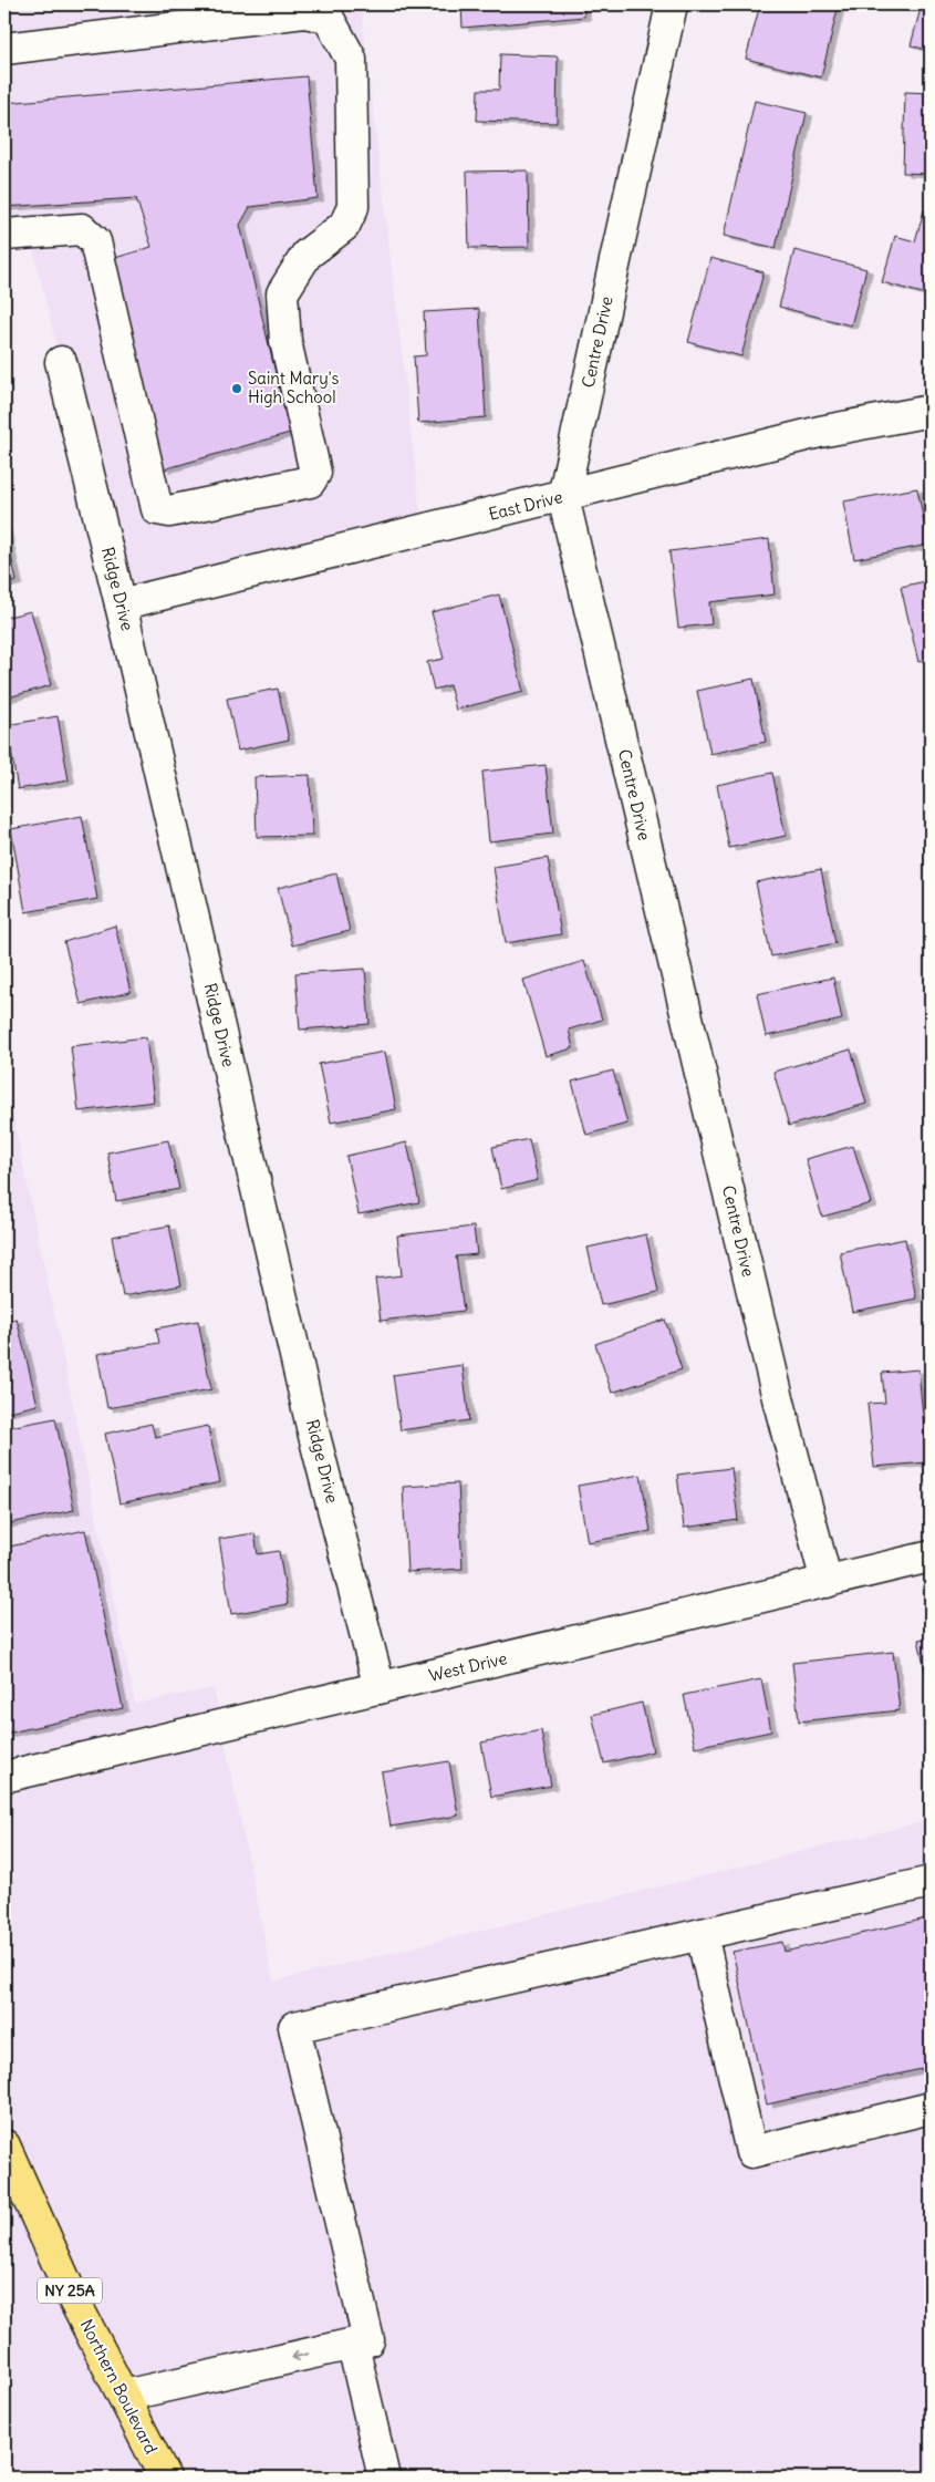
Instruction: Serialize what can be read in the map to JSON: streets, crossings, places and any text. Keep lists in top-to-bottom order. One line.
{"streets":{"main road":["NY 25A","Northern Boulevard"],"street":["Centre Drive","East Drive","Ridge Drive","West Drive"]},"crossings":[["Centre Drive","East Drive"],["Centre Drive","West Drive"],["East Drive","Ridge Drive"],["Ridge Drive","West Drive"]],"places":["Saint Mary's High School"]}
